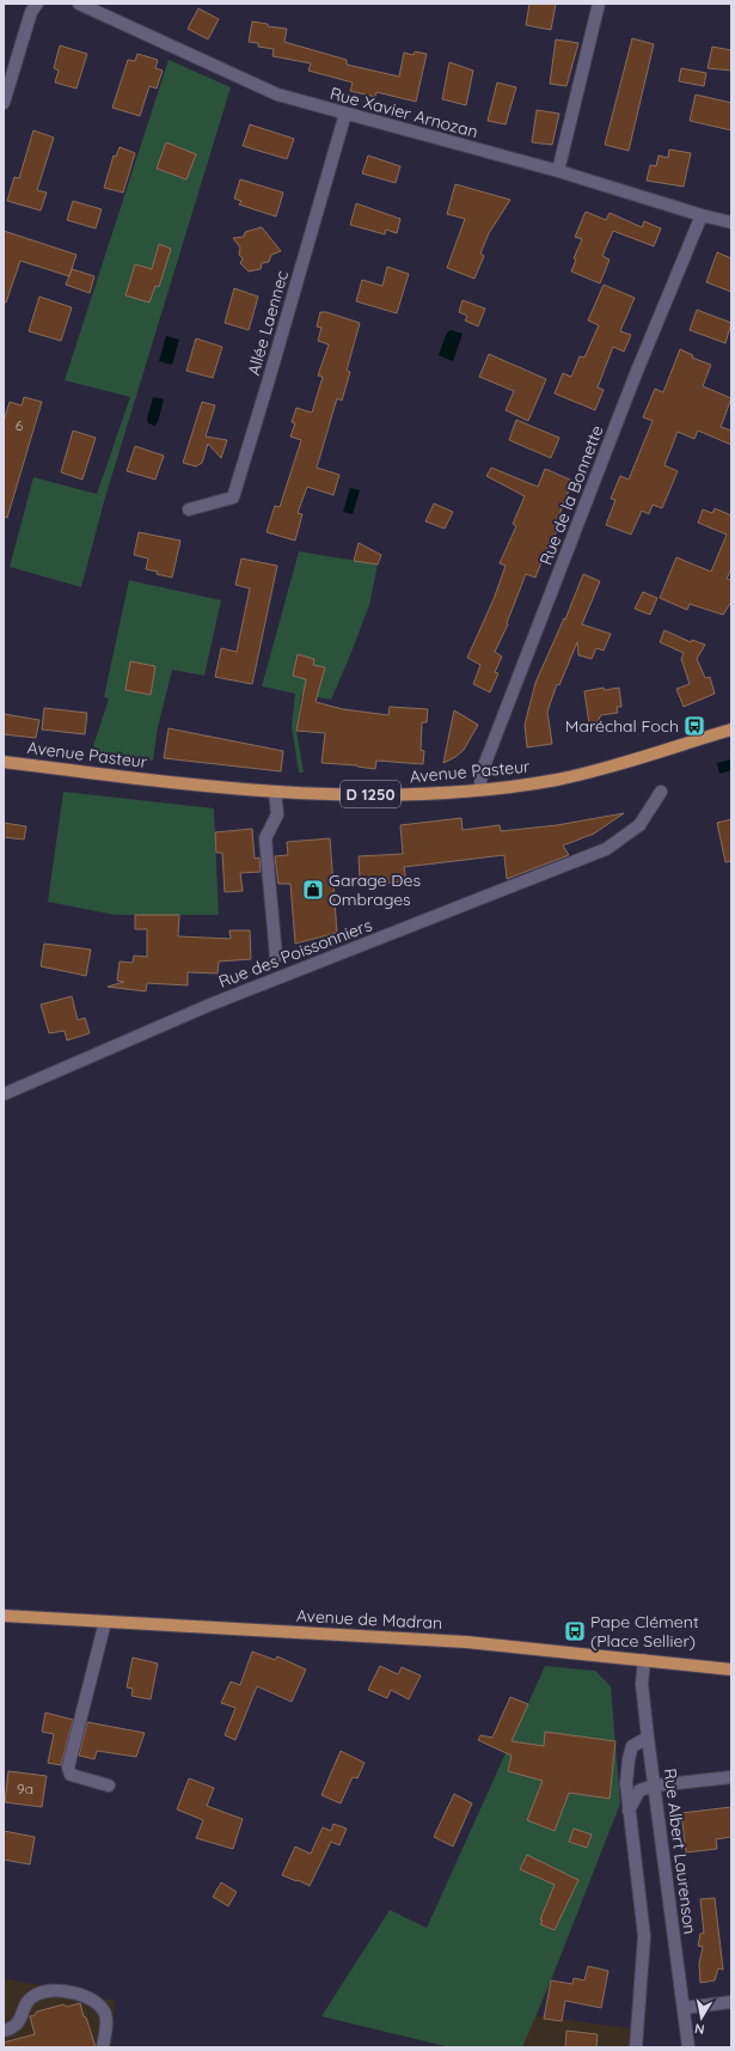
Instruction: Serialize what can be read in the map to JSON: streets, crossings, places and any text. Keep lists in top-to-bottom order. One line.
{"streets":{"main road":["Avenue Pasteur","D 1250","Avenue de Madran"],"street":["Rue Xavier Arnozan","Allée Laennec","Rue de la Bonnette","Rue des Poissonniers","Rue Albert Laurenson"]},"crossings":[["Rue Xavier Arnozan","Allée Laennec"],["Rue Xavier Arnozan","Rue de la Bonnette"],["Rue de la Bonnette","Avenue Pasteur"],["Avenue de Madran","Rue Albert Laurenson"]],"places":{"bus stop":["Maréchal Foch","Pape Clément (Place Sellier)"],"shop":["Garage Des Ombrages"]},"house_numbers":["6","9a"],"north":"bottom"}
